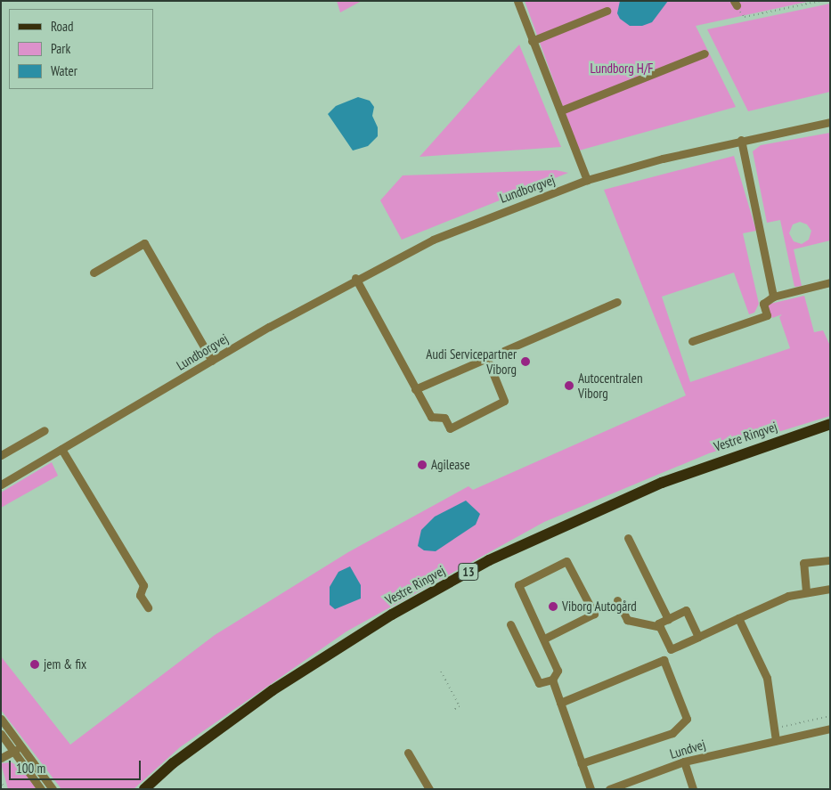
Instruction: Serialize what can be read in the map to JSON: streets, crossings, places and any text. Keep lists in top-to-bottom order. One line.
{"streets":{"main road":["Vestre Ringvej","13"],"street":["Lundborgvej","Lundvej"]},"parks":["Lundborg H/F"],"places":["Audi Servicepartner Viborg","Autocentralen Viborg","Agilease","Viborg Autogård","jem & fix"],"legend":["Road","Park","Water"],"scale_bar":"100 m"}
